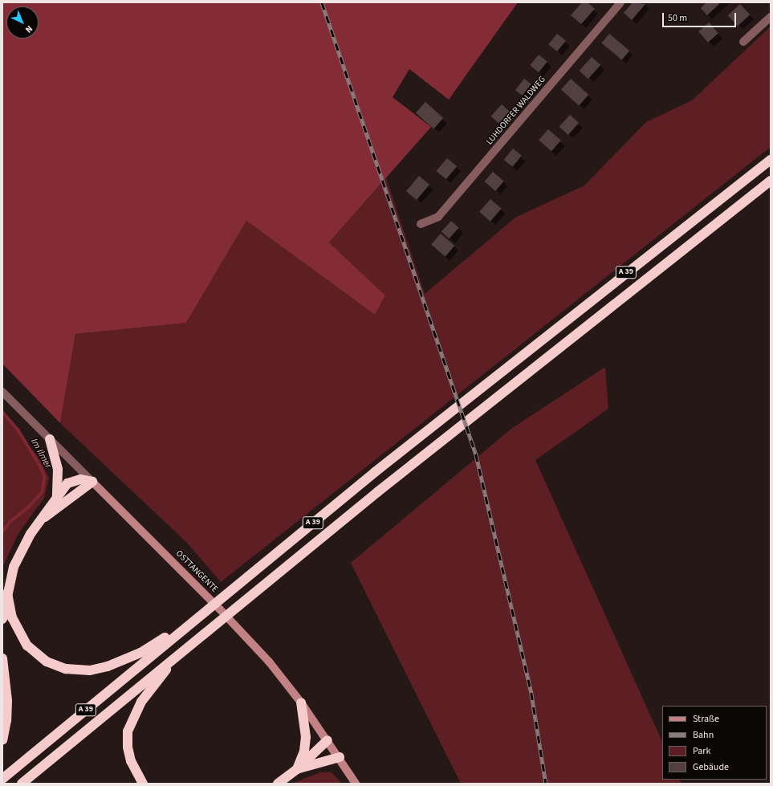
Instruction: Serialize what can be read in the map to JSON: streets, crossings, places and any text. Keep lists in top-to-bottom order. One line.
{"streets":{"highway":["A 39"],"main road":["OSTTANGENTE"],"street":["LUHDORFER WALDWEG"]},"water":["Im Ilmer"],"legend":["Straße","Bahn","Park","Gebäude"],"scale_bar":"50 m","north":"bottom right"}
